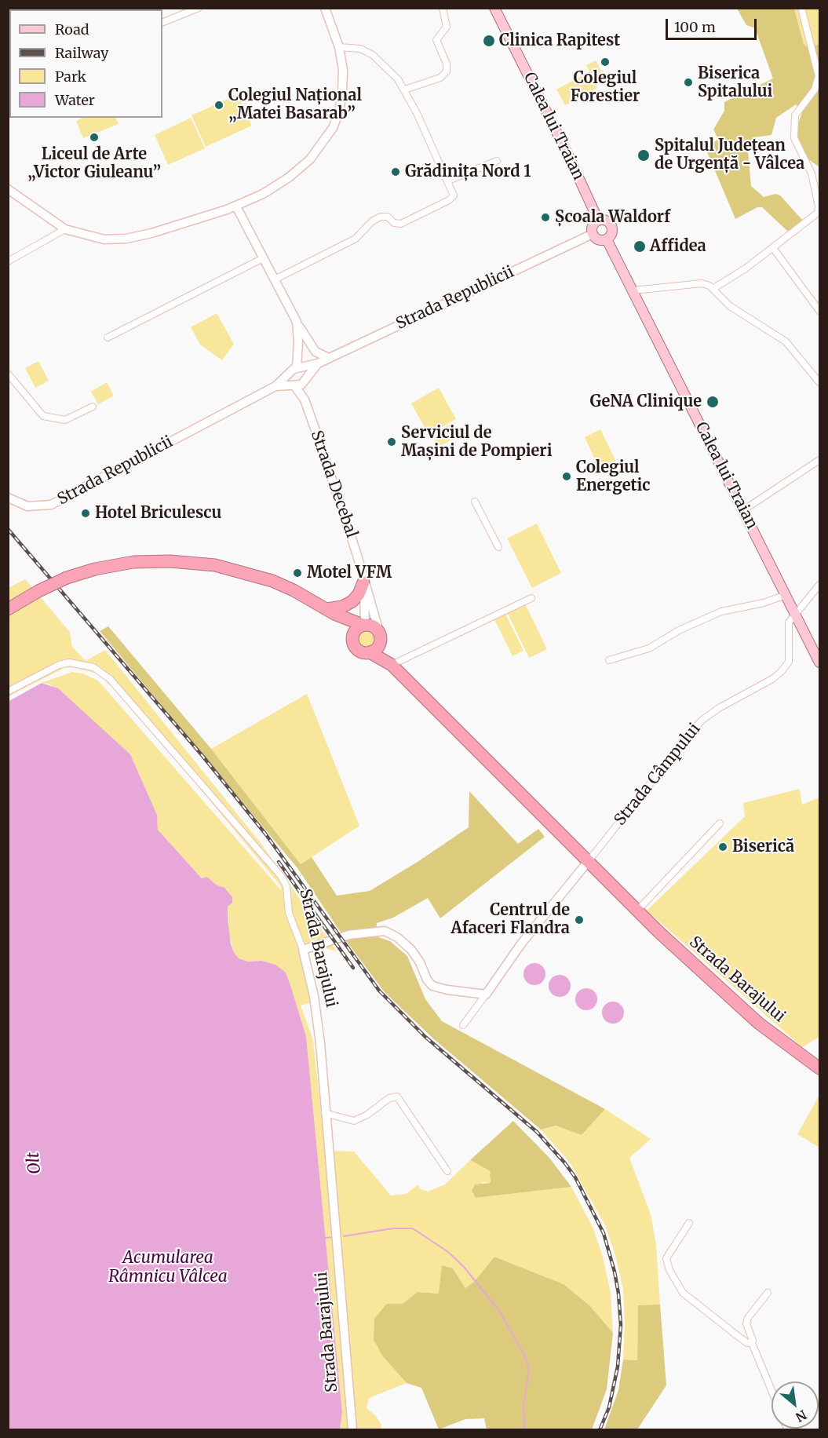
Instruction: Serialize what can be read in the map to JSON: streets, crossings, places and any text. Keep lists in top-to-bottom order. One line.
{"streets":{"highway":["Strada Barajului"],"main road":["Calea lui Traian"],"street":["Strada Republicii","Strada Decebal","Strada Câmpului"]},"crossings":[["Calea lui Traian","Strada Republicii"],["Calea lui Traian","Strada Câmpului"],["Strada Republicii","Strada Decebal"],["Strada Decebal","Strada Barajului"],["Strada Câmpului","Strada Barajului"]],"water":["Olt","Acumularea Râmnicu Vâlcea"],"places":["Clinica Rapitest","Colegiul Forestier","Biserica Spitalului","Colegiul Național „Matei Basarab”","Liceul de Arte „Victor Giuleanu”","Spitalul Județean de Urgență - Vâlcea","Grădinița Nord 1","Școala Waldorf","Affidea","GeNA Clinique","Serviciul de Mașini de Pompieri","Colegiul Energetic","Hotel Briculescu","Motel VFM","Biserică","Centrul de Afaceri Flandra"],"legend":["Road","Railway","Park","Water"],"scale_bar":"100 m","north":"bottom right"}
